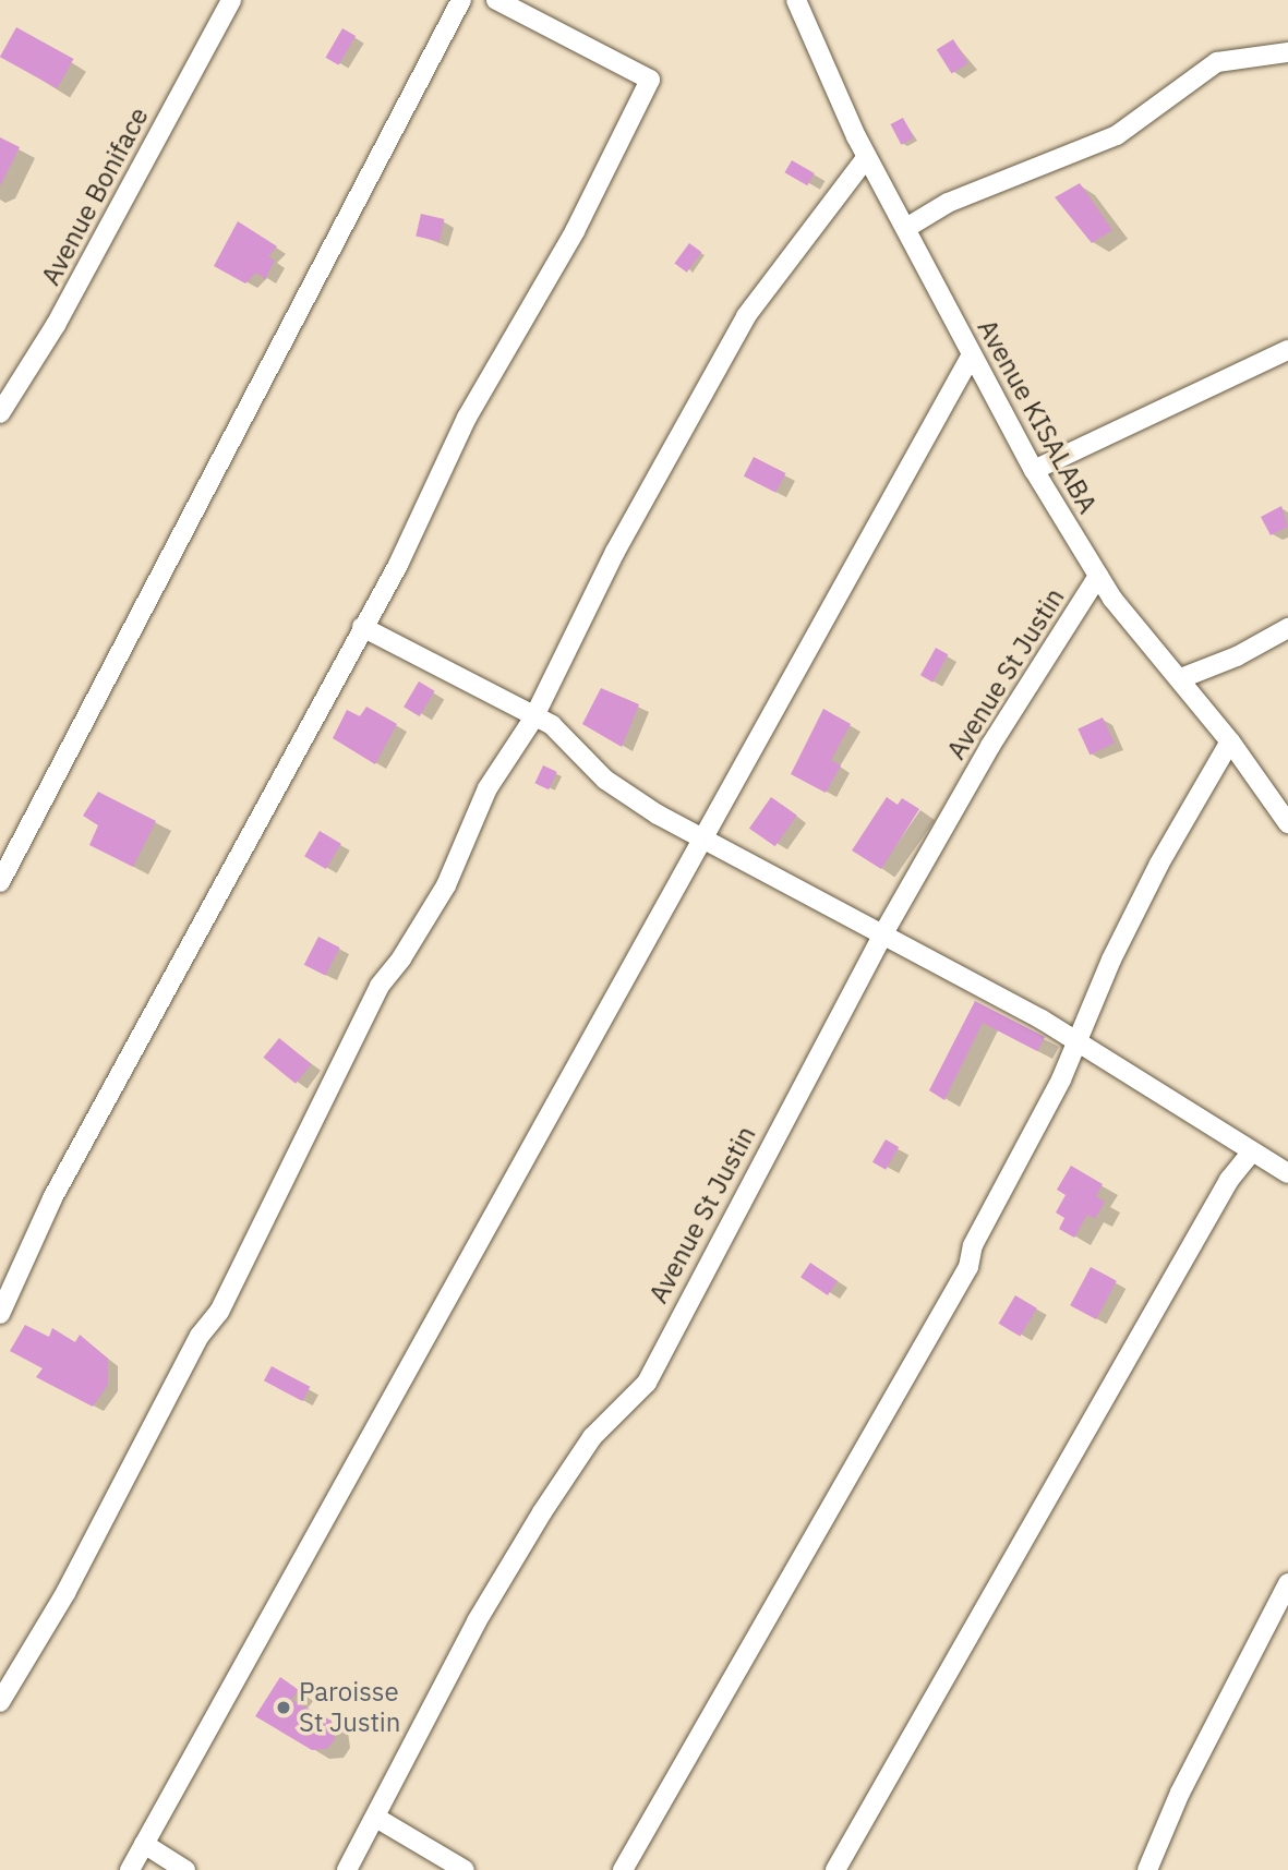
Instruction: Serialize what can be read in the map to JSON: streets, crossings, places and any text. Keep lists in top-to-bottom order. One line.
{"streets":{"street":["Avenue Boniface","Avenue KISALABA","Avenue St Justin"]},"crossings":[["Avenue KISALABA","Avenue St Justin"]],"places":["Paroisse St Justin"]}
